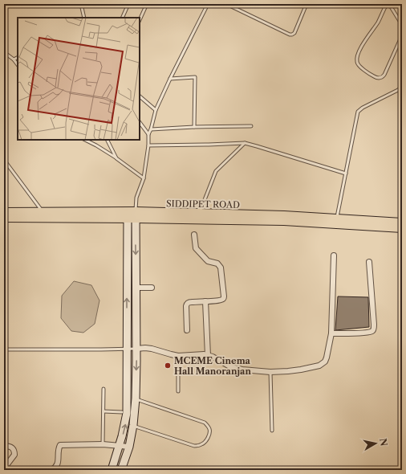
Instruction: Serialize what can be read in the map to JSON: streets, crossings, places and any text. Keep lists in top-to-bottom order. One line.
{"streets":{"main road":["SIDDIPET ROAD"]},"places":["MCEME Cinema Hall Manoranjan"],"north":"right"}
